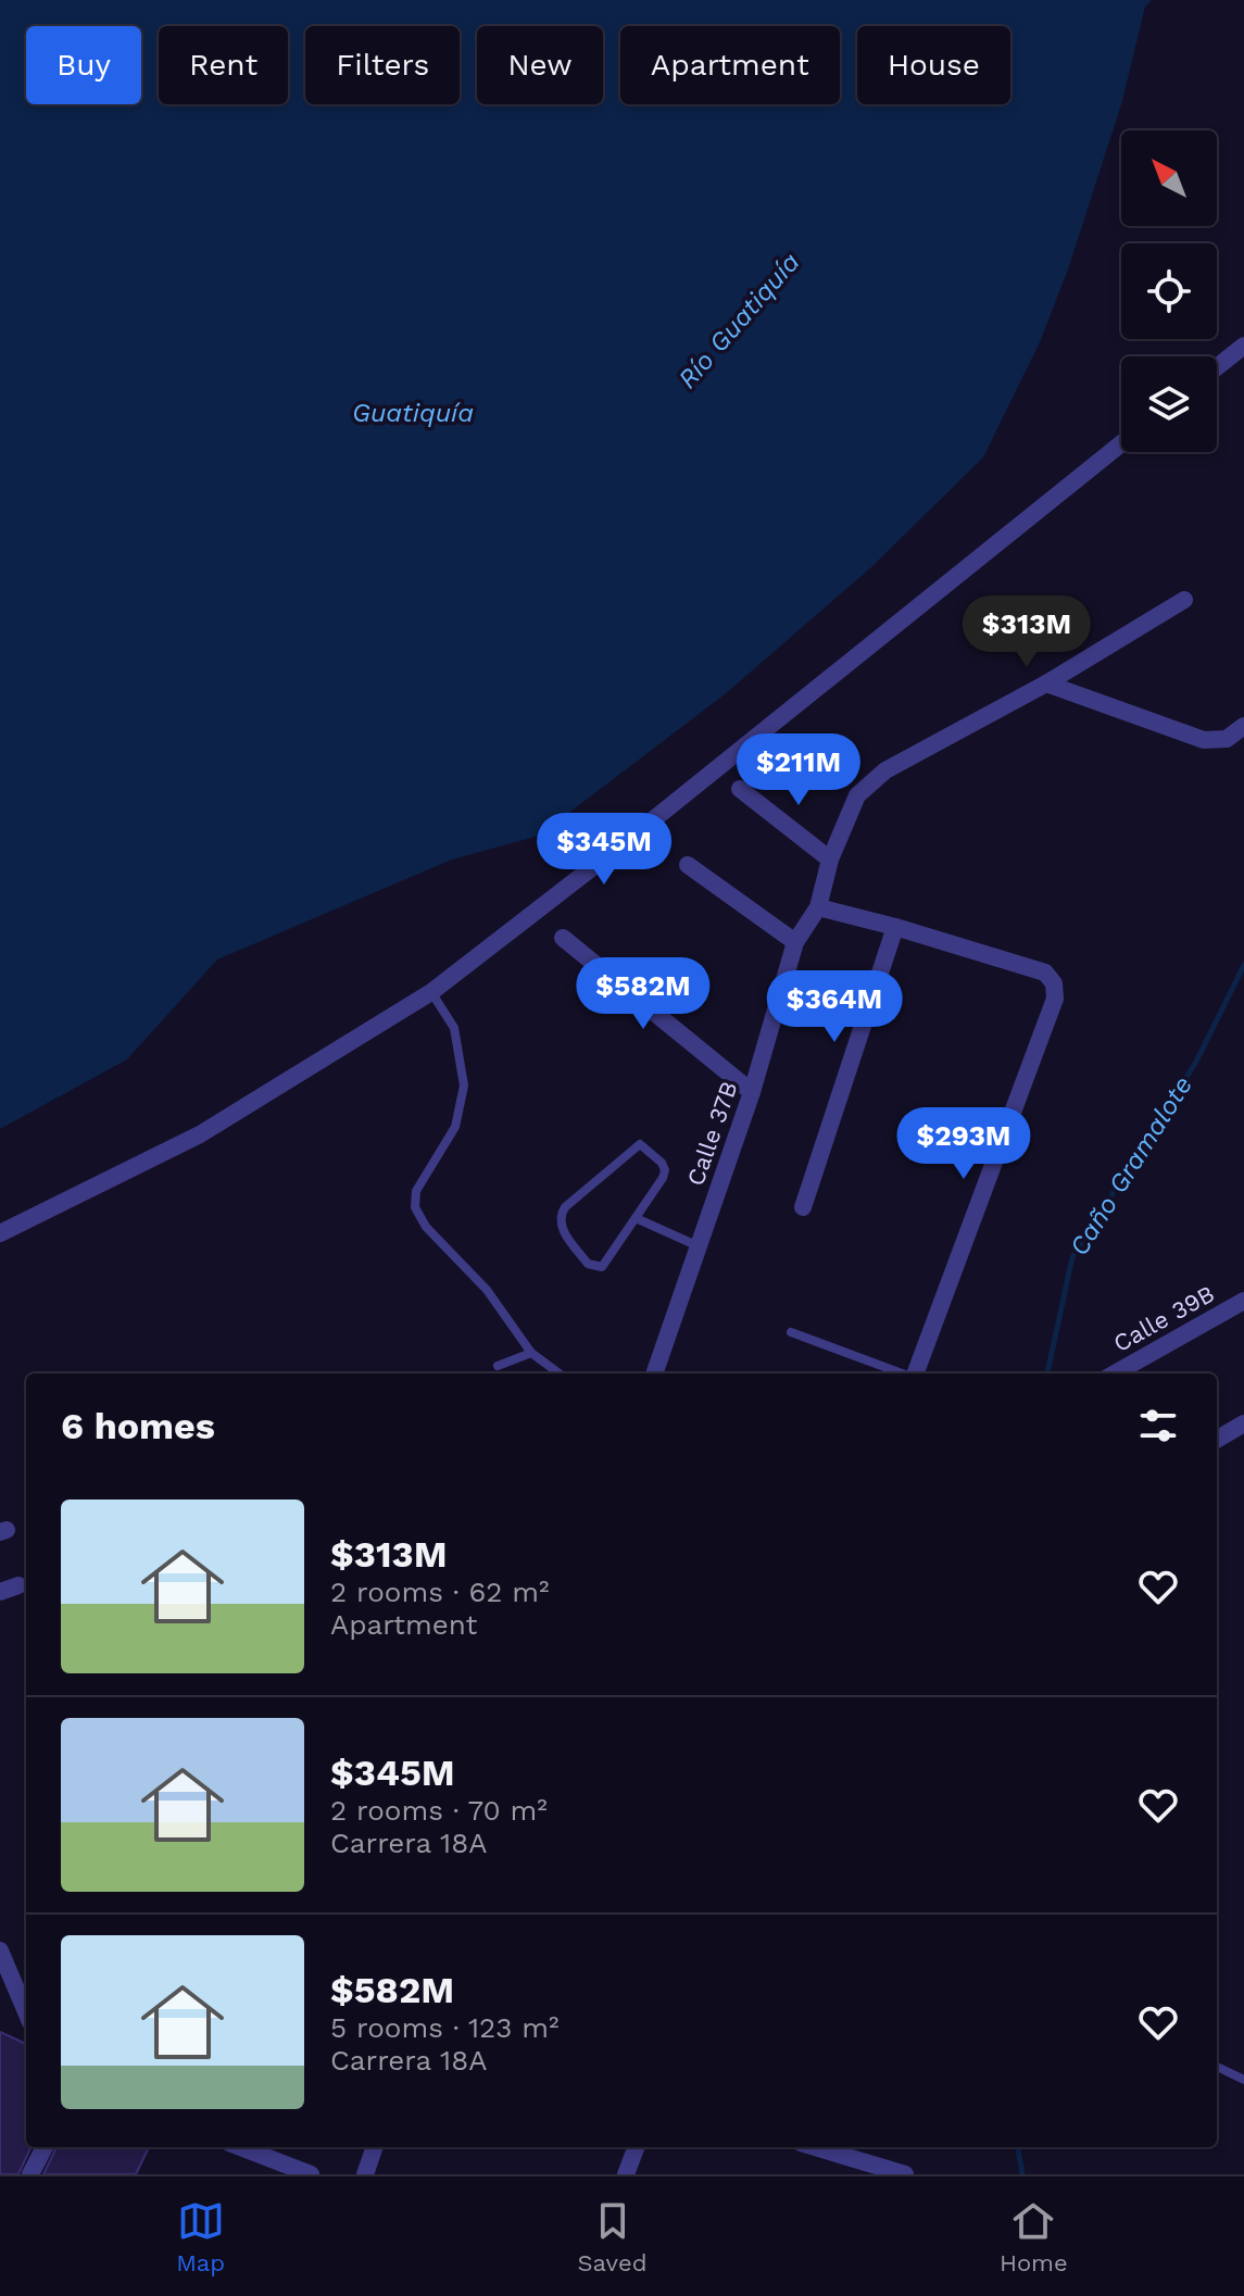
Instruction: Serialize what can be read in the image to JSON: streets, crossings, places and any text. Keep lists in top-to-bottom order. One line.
{"streets":{"street":["Calle 37B","Calle 39B"]},"water":["Río Guatiquía","Guatiquía","Caño Gramalote"],"north":"top left","page":{"chip":["Buy","Rent","Filters","New","Apartment","House"],"price":["$313M","$211M","$345M","$582M","$364M","$293M"],"heading":"6 homes","list":[{"name":"$313M","note":"2 rooms · 62 m² · Apartment"},{"name":"$345M","note":"2 rooms · 70 m² · Carrera 18A"},{"name":"$582M","note":"5 rooms · 123 m² · Carrera 18A"}],"tabs":["Map","Saved","Home"]}}
